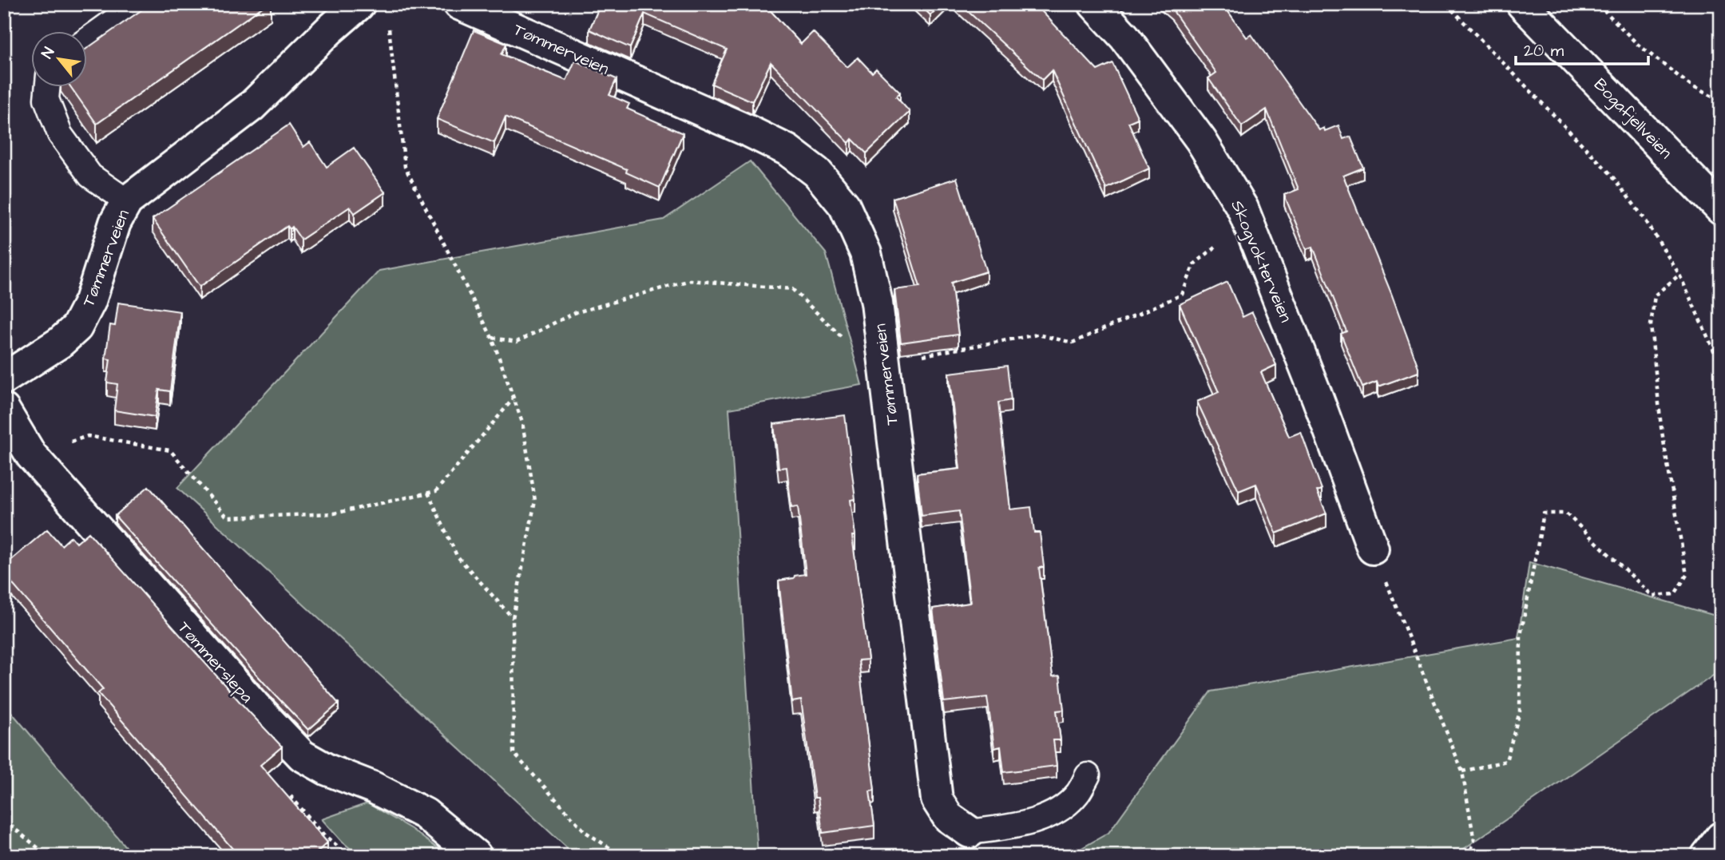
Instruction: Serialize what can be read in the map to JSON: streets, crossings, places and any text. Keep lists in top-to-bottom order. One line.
{"streets":{"main road":["Tømmerveien","Bogafjellveien","Skogvokterveien","Tømmerslepa"]},"scale_bar":"20 m","north":"top left"}
